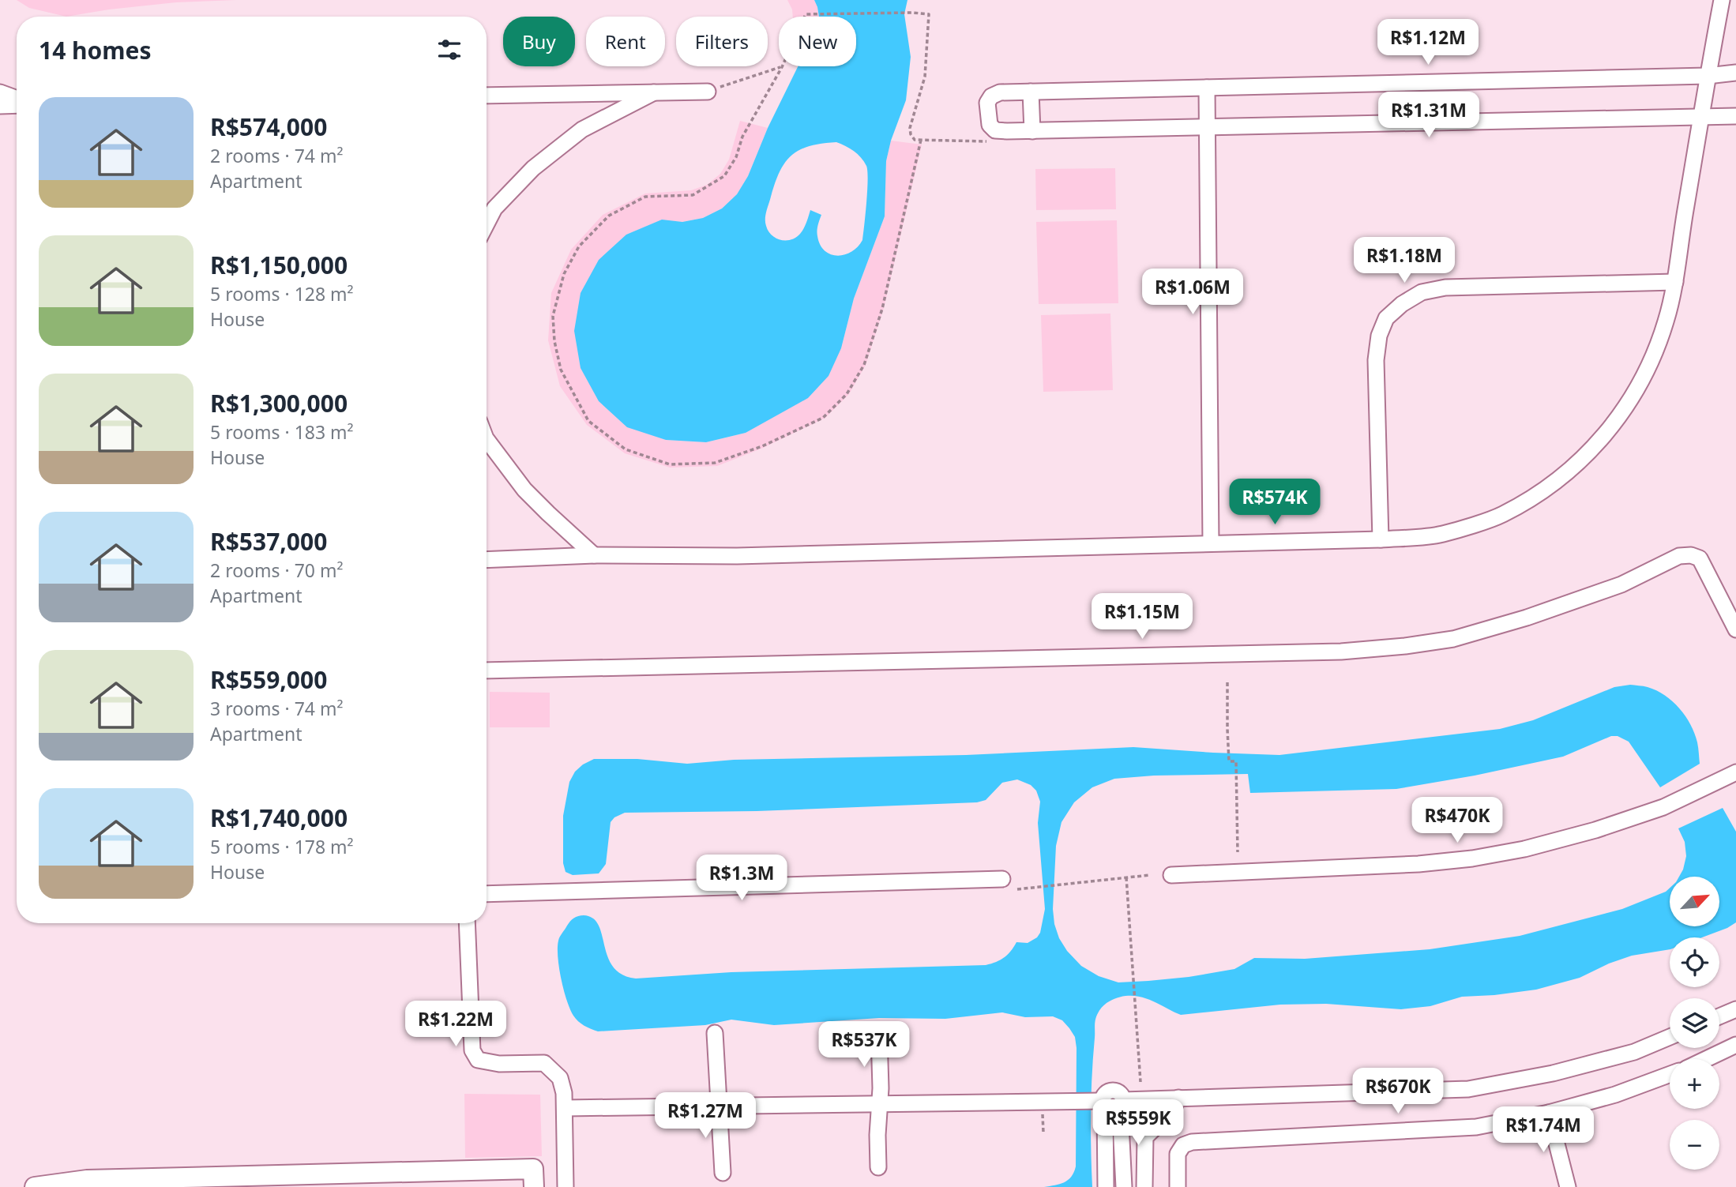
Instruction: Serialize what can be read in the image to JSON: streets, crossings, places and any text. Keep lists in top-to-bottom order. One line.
{"north":"top right","page":{"chip":["Buy","Rent","Filters","New"],"heading":"14 homes","price":["R$1.12M","R$1.31M","R$1.18M","R$1.06M","R$574K","R$1.15M","R$470K","R$1.3M","R$1.22M","R$537K","R$670K","R$1.27M","R$559K","R$1.74M"],"list":[{"name":"R$574,000","note":"2 rooms · 74 m² · Apartment"},{"name":"R$1,150,000","note":"5 rooms · 128 m² · House"},{"name":"R$1,300,000","note":"5 rooms · 183 m² · House"},{"name":"R$537,000","note":"2 rooms · 70 m² · Apartment"},{"name":"R$559,000","note":"3 rooms · 74 m² · Apartment"},{"name":"R$1,740,000","note":"5 rooms · 178 m² · House"}],"map_buttons":["+","−"]}}
